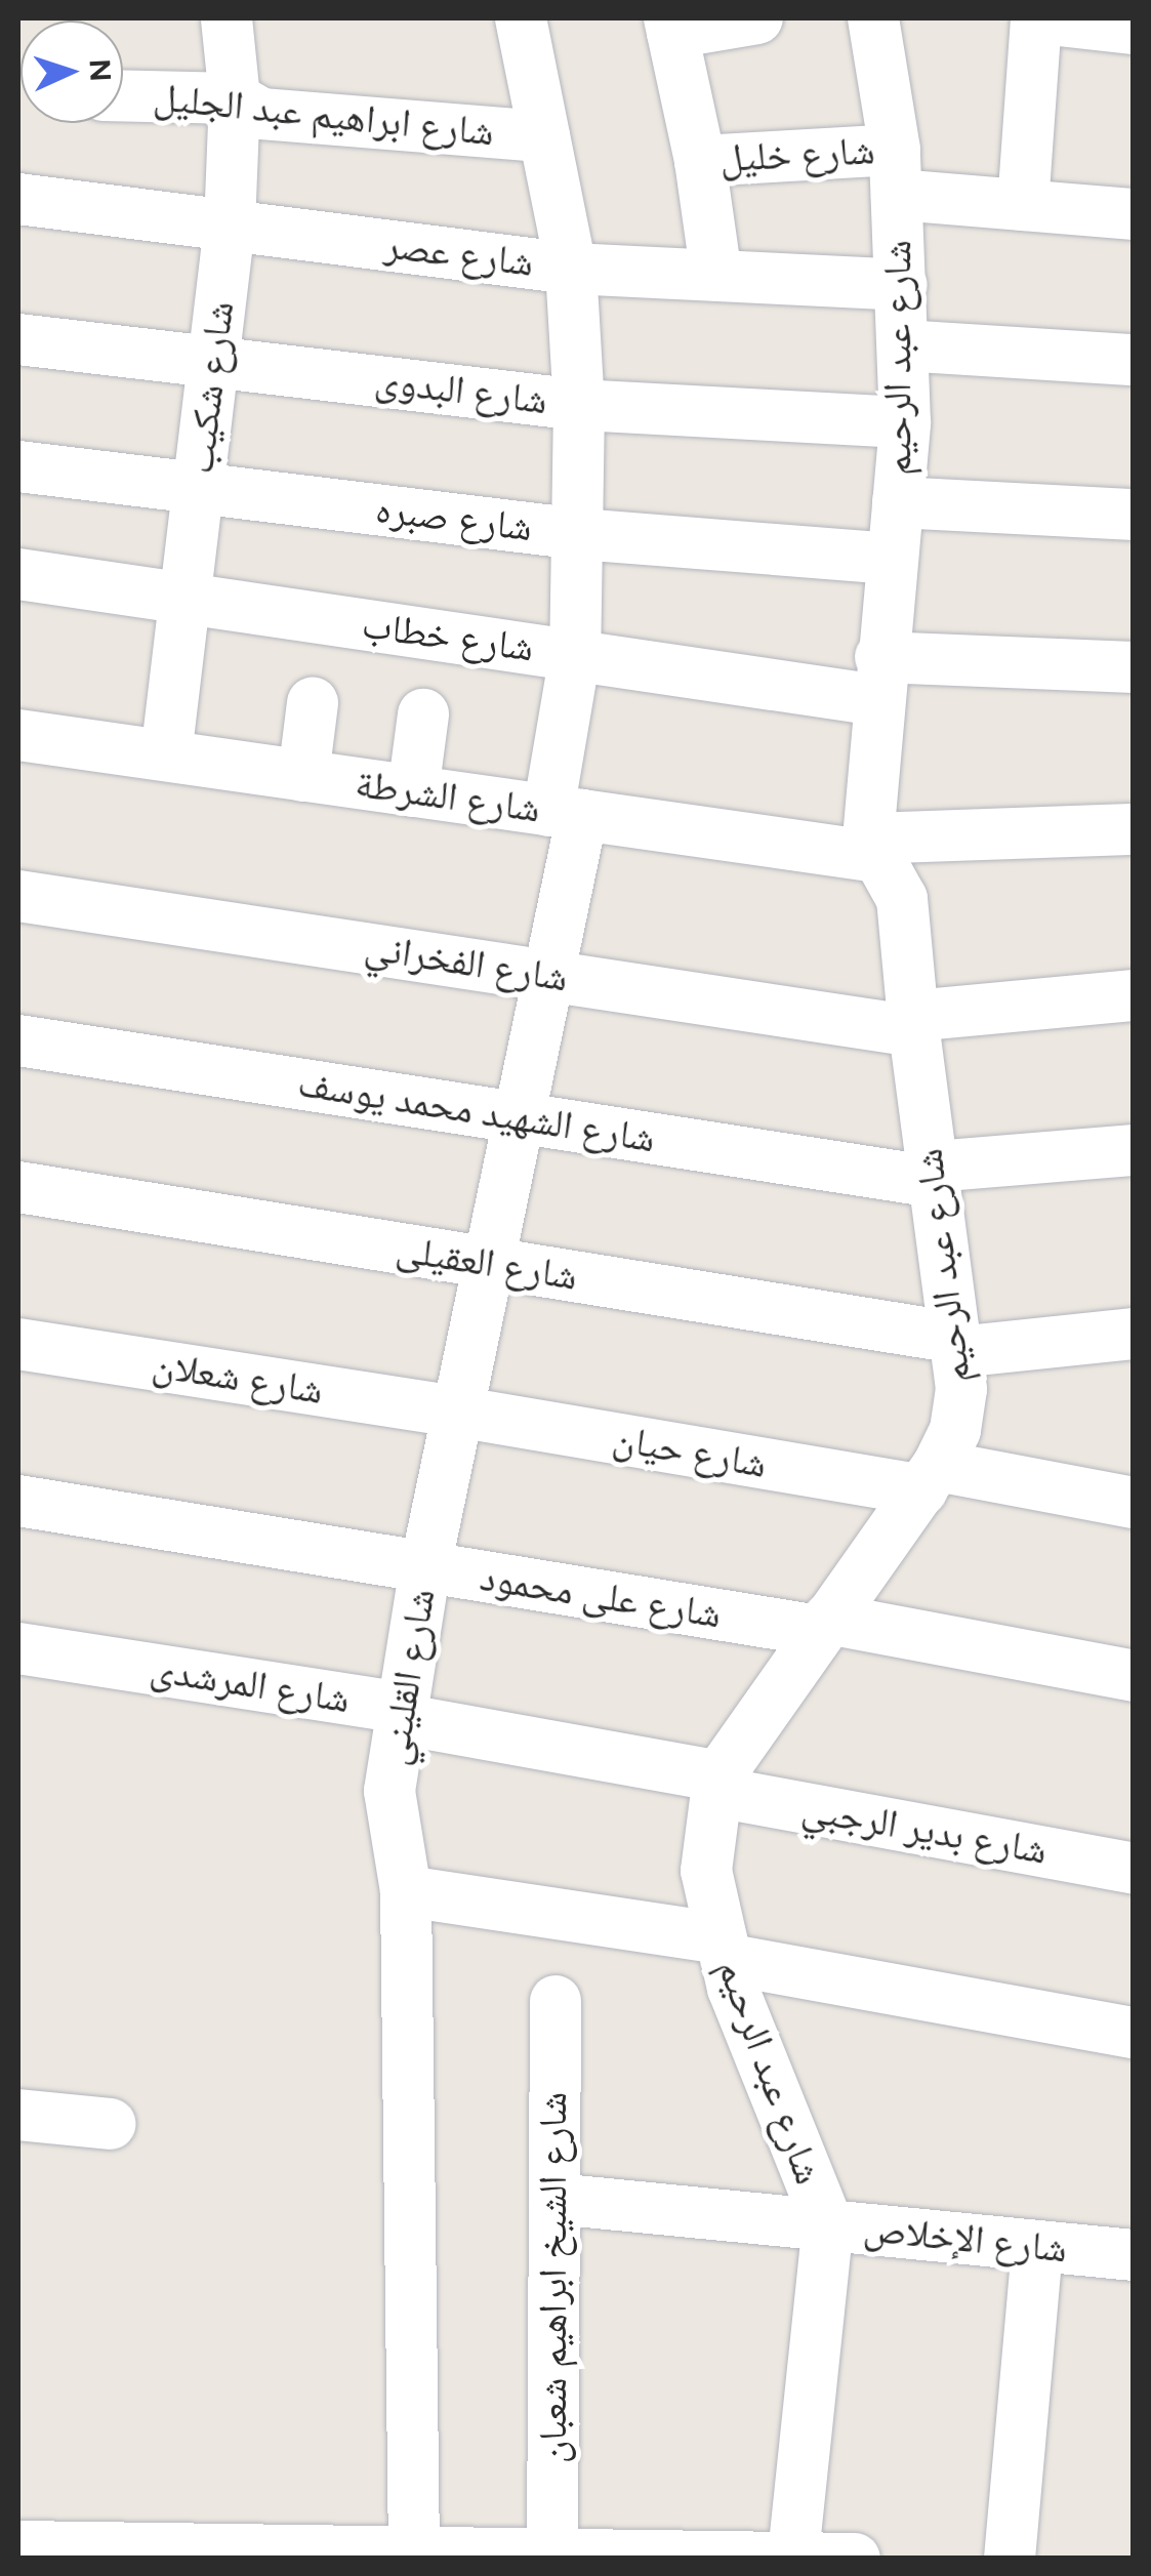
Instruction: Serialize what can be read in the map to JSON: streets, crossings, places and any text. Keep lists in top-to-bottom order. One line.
{"streets":{"street":["شارع ابراهيم عبد الجليل","شارع خليل","شارع عصر","شارع عبد الرحيم","شارع شكيب","شارع البدوى","شارع صبره","شارع خطاب","شارع الشرطة","شارع الفخراني","شارع الشهيد محمد يوسف","شارع العقيلى","شارع شعلان","شارع حيان","شارع على محمود","شارع القليني","شارع المرشدى","شارع بدير الرجبي","شارع الإخلاص","شارع الشيخ ابراهيم شعبان"]},"crossings":[["شارع ابراهيم عبد الجليل","شارع شكيب"],["شارع ابراهيم عبد الجليل","شارع القليني"],["شارع خليل","شارع عبد الرحيم"],["شارع عصر","شارع عبد الرحيم"],["شارع عصر","شارع شكيب"],["شارع عصر","شارع القليني"],["شارع عبد الرحيم","شارع البدوى"],["شارع عبد الرحيم","شارع صبره"],["شارع عبد الرحيم","شارع خطاب"],["شارع عبد الرحيم","شارع الشرطة"],["شارع عبد الرحيم","شارع الفخراني"],["شارع عبد الرحيم","شارع الشهيد محمد يوسف"],["شارع عبد الرحيم","شارع العقيلى"],["شارع عبد الرحيم","شارع حيان"],["شارع عبد الرحيم","شارع على محمود"],["شارع عبد الرحيم","شارع المرشدى"],["شارع عبد الرحيم","شارع بدير الرجبي"],["شارع عبد الرحيم","شارع الإخلاص"],["شارع شكيب","شارع البدوى"],["شارع شكيب","شارع صبره"],["شارع شكيب","شارع خطاب"],["شارع شكيب","شارع الشرطة"],["شارع البدوى","شارع القليني"],["شارع صبره","شارع القليني"],["شارع خطاب","شارع القليني"],["شارع الشرطة","شارع القليني"],["شارع الفخراني","شارع القليني"],["شارع الشهيد محمد يوسف","شارع القليني"],["شارع العقيلى","شارع القليني"],["شارع شعلان","شارع حيان"],["شارع شعلان","شارع القليني"],["شارع حيان","شارع القليني"],["شارع على محمود","شارع القليني"],["شارع القليني","شارع المرشدى"],["شارع المرشدى","شارع بدير الرجبي"],["شارع الإخلاص","شارع الشيخ ابراهيم شعبان"]],"north":"right"}
